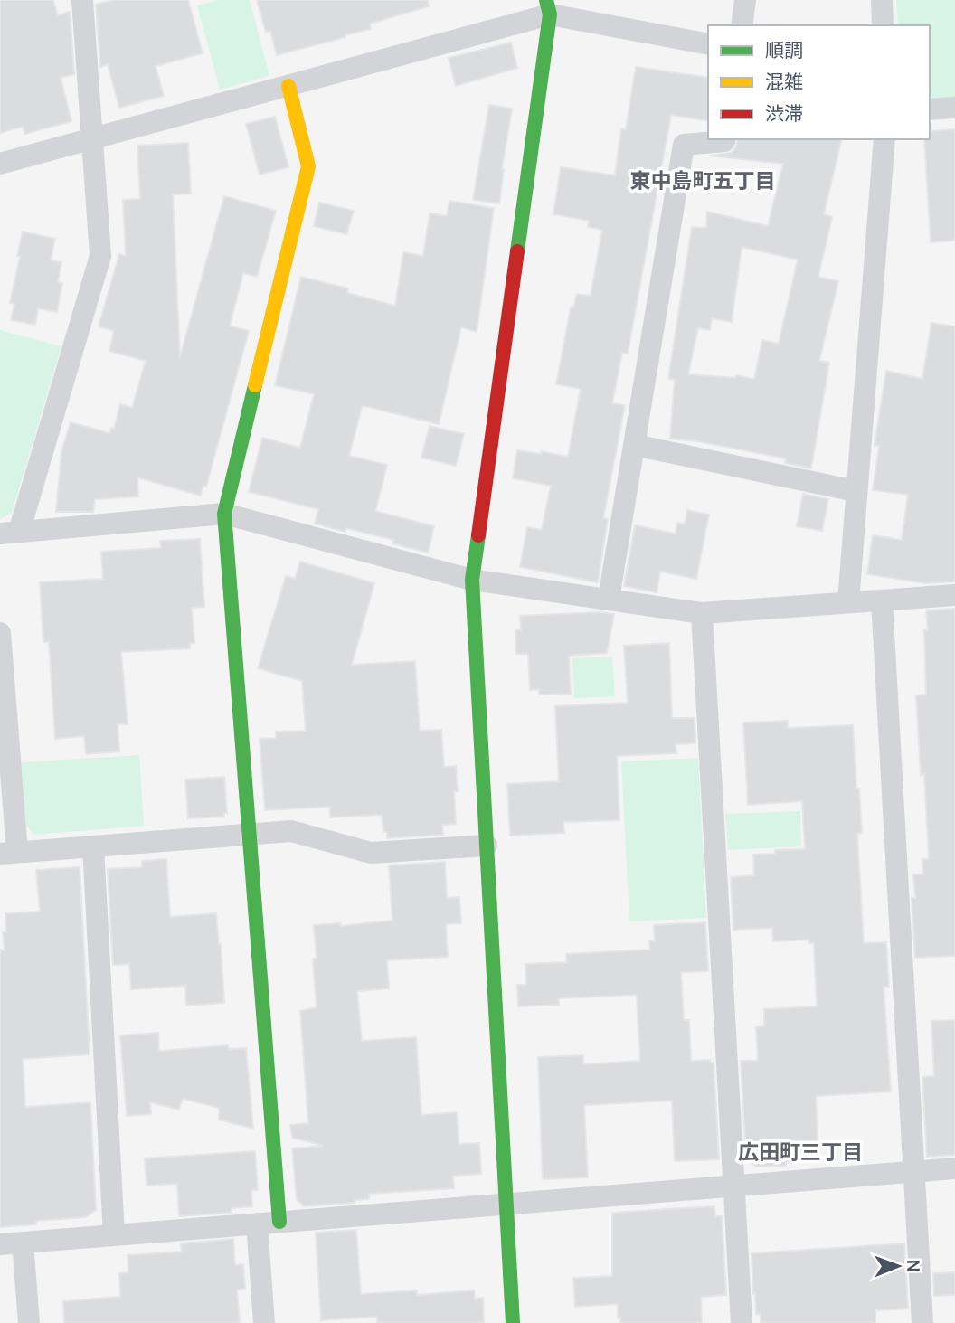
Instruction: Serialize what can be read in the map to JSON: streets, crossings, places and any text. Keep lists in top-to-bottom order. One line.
{"districts":["東中島町五丁目","広田町三丁目"],"legend":["順調","混雑","渋滞"],"north":"right"}
